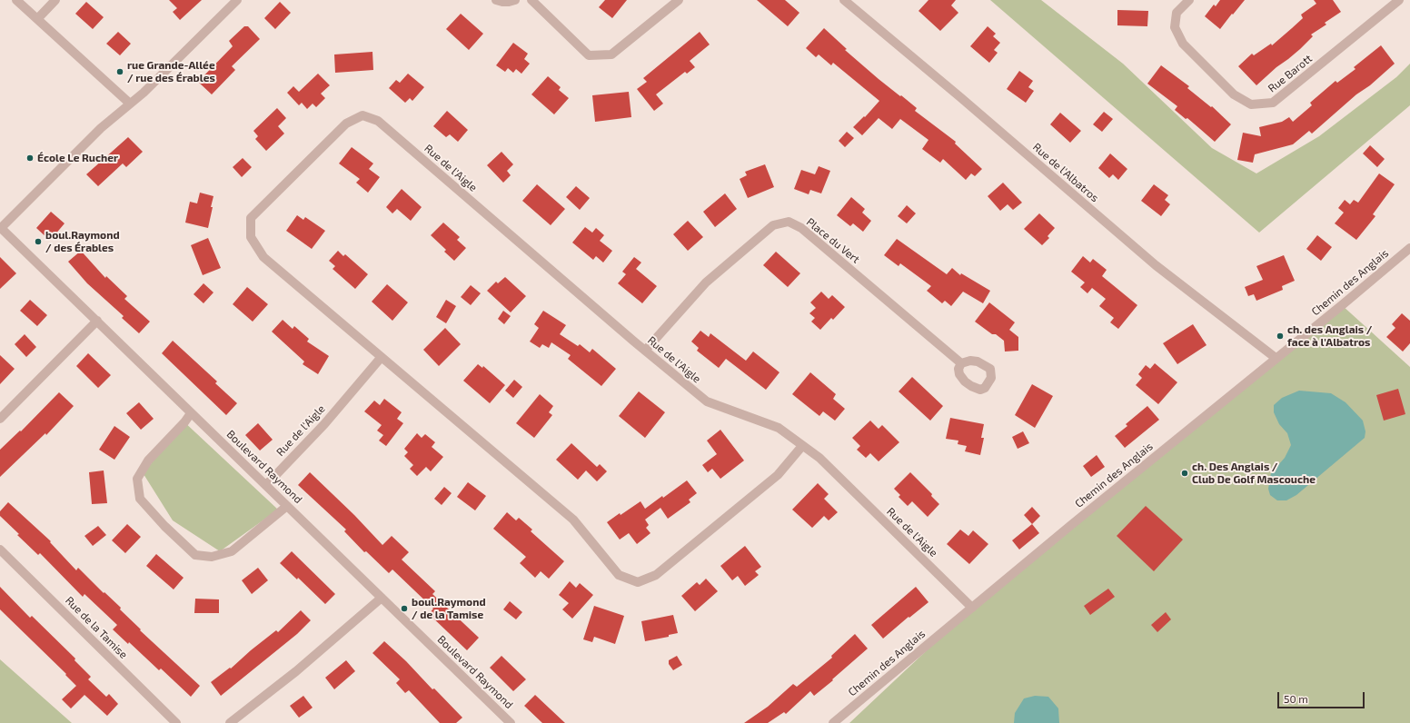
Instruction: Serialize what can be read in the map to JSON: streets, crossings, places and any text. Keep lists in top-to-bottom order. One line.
{"streets":{"street":["Rue Barott","Rue de l'Aigle","Rue de l'Albatros","Place du Vert","Chemin des Anglais","Boulevard Raymond","Rue de la Tamise"]},"crossings":[["Rue de l'Aigle","Place du Vert"],["Rue de l'Aigle","Chemin des Anglais"],["Rue de l'Aigle","Boulevard Raymond"],["Rue de l'Albatros","Chemin des Anglais"]],"places":["rue Grande-Allée / rue des Érables","École Le Rucher","boul.Raymond / des Érables","ch. des Anglais / face à l'Albatros","ch. Des Anglais / Club De Golf Mascouche","boul.Raymond / de la Tamise"],"scale_bar":"50 m"}
